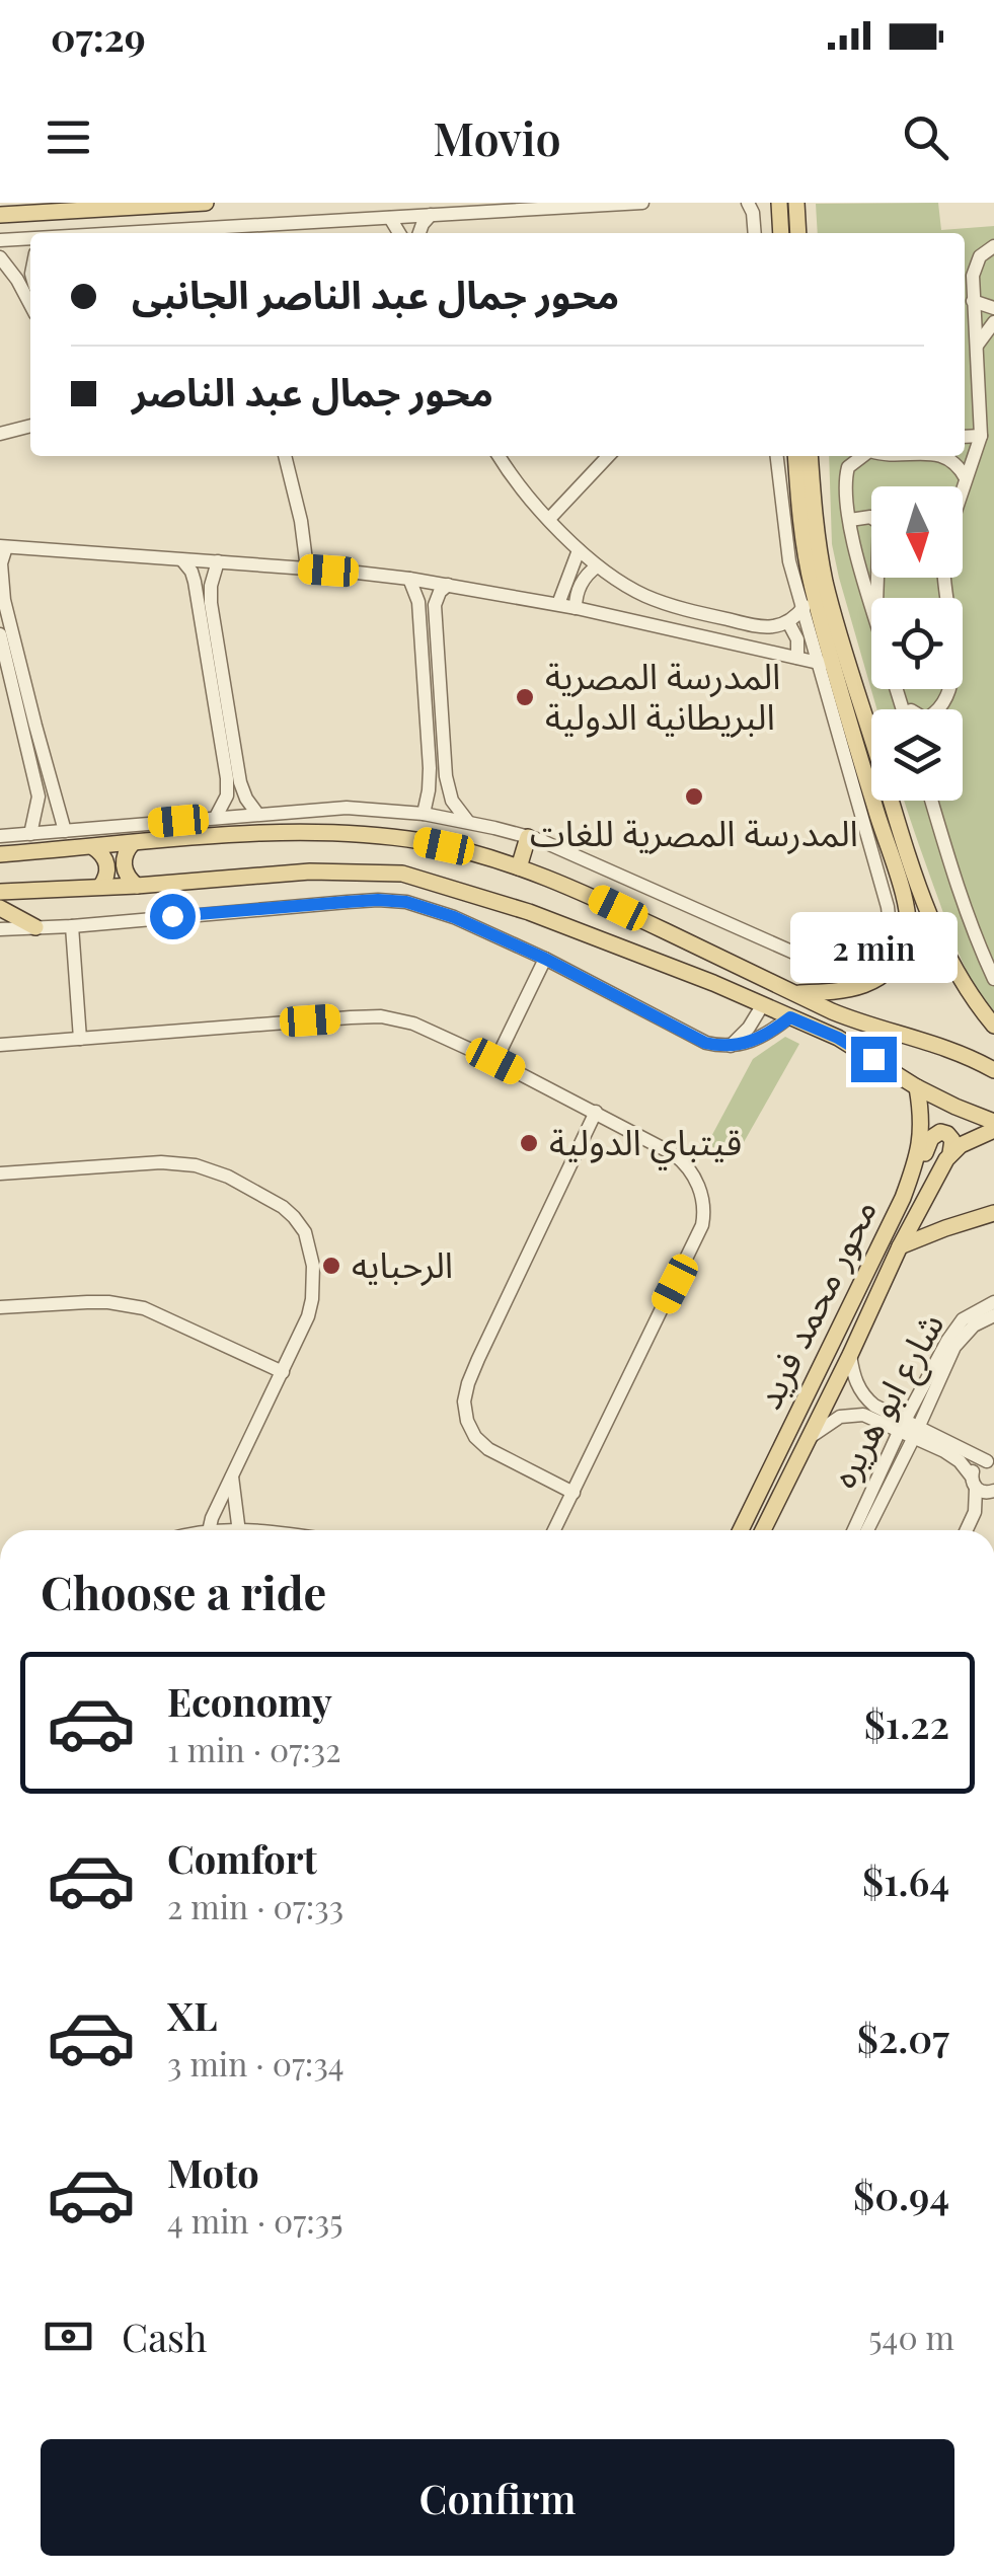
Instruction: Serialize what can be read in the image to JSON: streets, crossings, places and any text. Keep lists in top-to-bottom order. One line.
{"streets":{"main road":["محور محمد فريد"],"street":["شارع ابو هريره"]},"places":["المدرسة المصرية البريطانية الدولية","المدرسة المصرية للغات","قيتباي الدولية","الرحبايه"],"north":"bottom","page":{"status":"07:29","header":"Movio","banner":["محور جمال عبد الناصر الجانبى","محور جمال عبد الناصر"],"bubble":"2 min","heading":"Choose a ride","list":[{"name":"Economy","note":"1 min · 07:32","value":"$1.22"},{"name":"Comfort","note":"2 min · 07:33","value":"$1.64"},{"name":"XL","note":"3 min · 07:34","value":"$2.07"},{"name":"Moto","note":"4 min · 07:35","value":"$0.94"}],"pay":["Cash","540 m"],"buttons":"Confirm"}}
